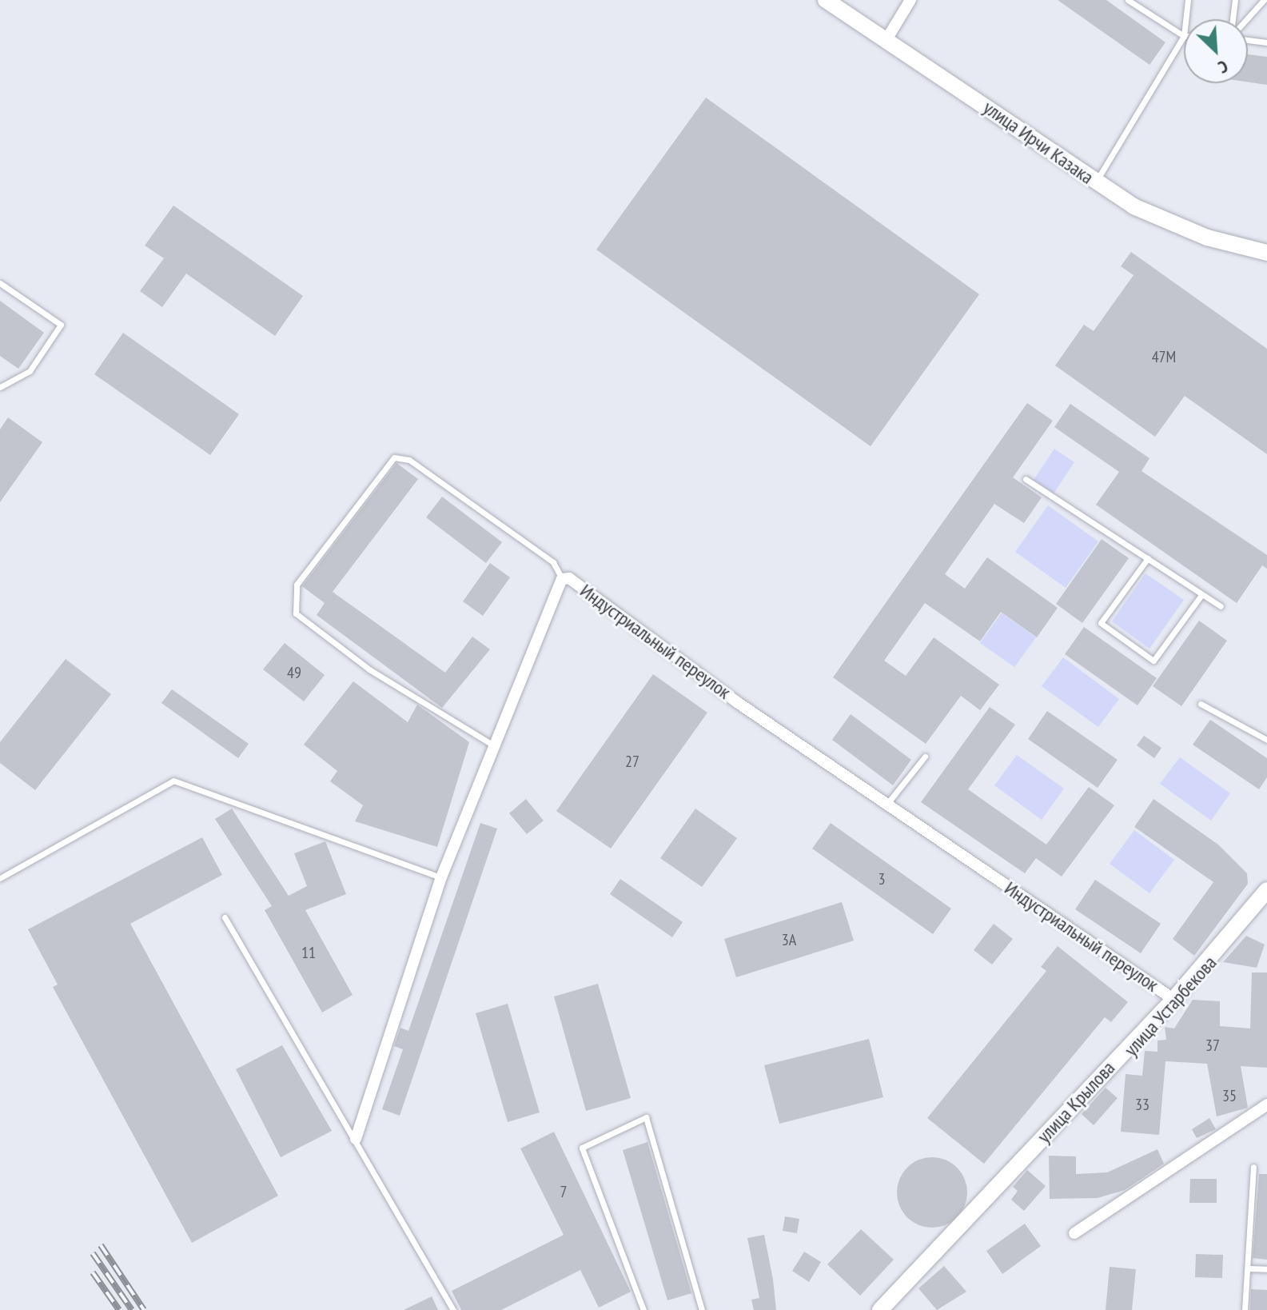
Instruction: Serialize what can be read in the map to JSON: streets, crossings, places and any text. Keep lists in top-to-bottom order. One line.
{"streets":{"main road":["улица Ирчи Казака","улица Устарбекова","улица Крылова"],"street":["Индустриальный переулок"]},"crossings":[["Индустриальный переулок","улица Устарбекова"],["Индустриальный переулок","улица Крылова"],["улица Устарбекова","улица Крылова"]],"house_numbers":["47М","49","27","3","3А","11","37","35","33","7"],"north":"bottom right"}
